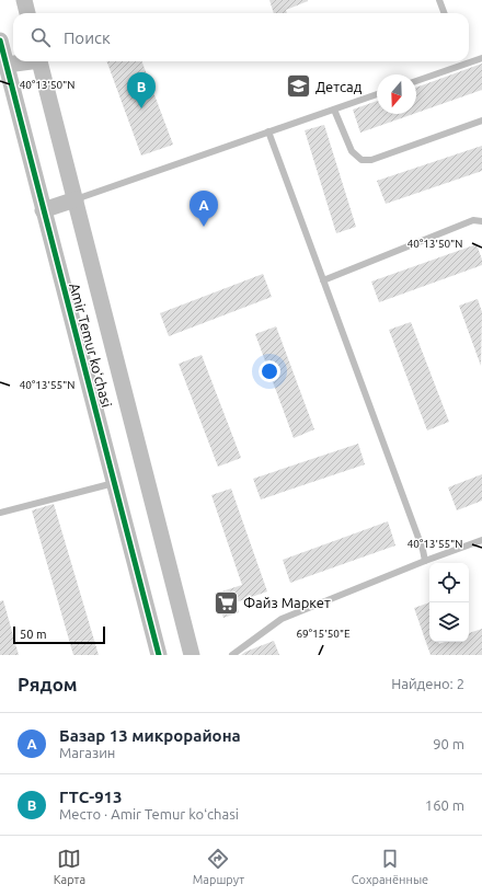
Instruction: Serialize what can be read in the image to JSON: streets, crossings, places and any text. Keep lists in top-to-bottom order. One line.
{"streets":{"street":["Amir Temur koʻchasi"]},"places":{"school or university":["Детсад"],"supermarket":["Файз Маркет"]},"scale_bar":"50 m","north":"bottom","page":{"search":"Поиск","pins":["B","A"],"scale":"50 m","heading":["Рядом","Найдено: 2"],"list":[{"mark":"A","name":"Базар 13 микрорайона","note":"Магазин","value":"90 m"},{"mark":"B","name":"ГТС-913","note":"Место · Amir Temur koʻchasi","value":"160 m"}],"nav":["Карта","Маршрут","Сохранённые"]},"coordinates":["40°13'50\"N","40°13'55\"N","69°15'50\"E"]}
